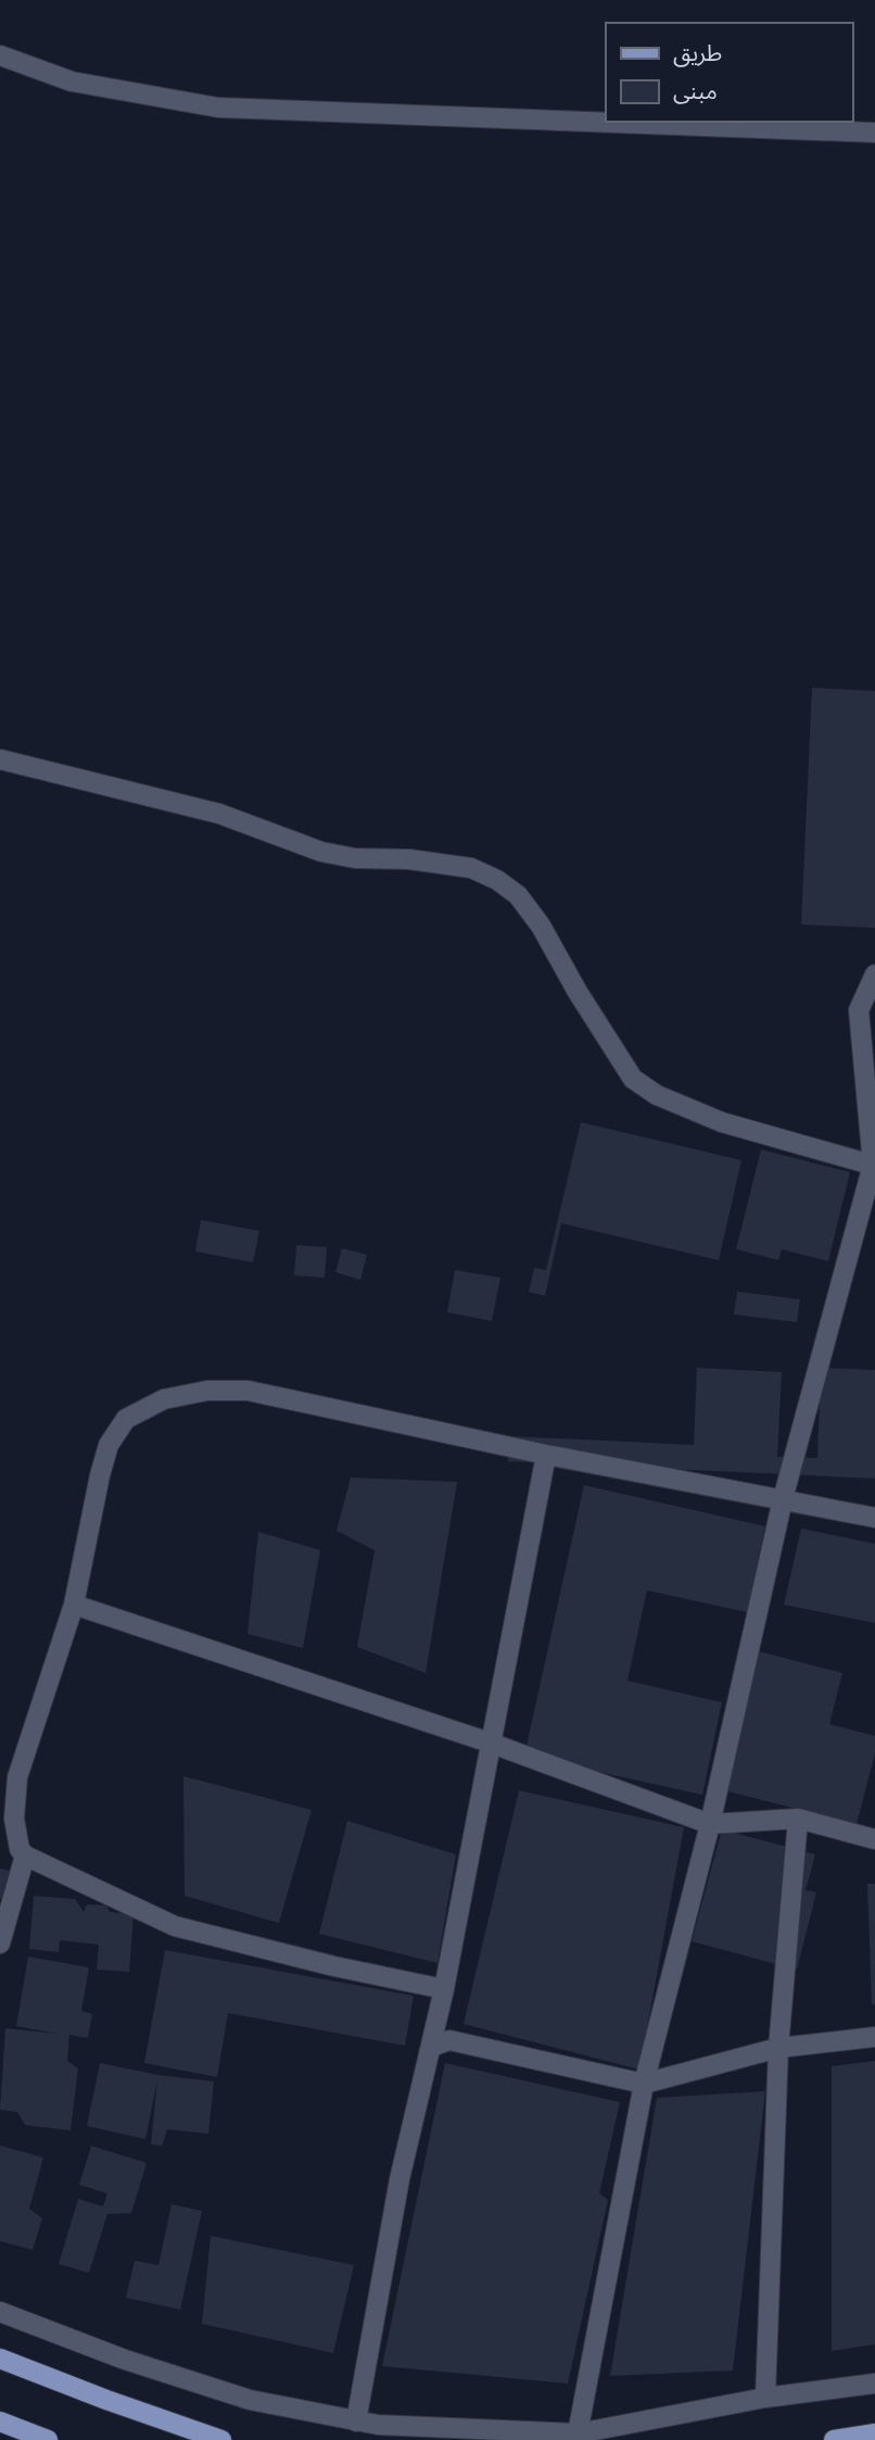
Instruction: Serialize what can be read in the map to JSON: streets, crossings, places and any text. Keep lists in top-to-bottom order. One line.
{"legend":["طريق","مبنى"]}
